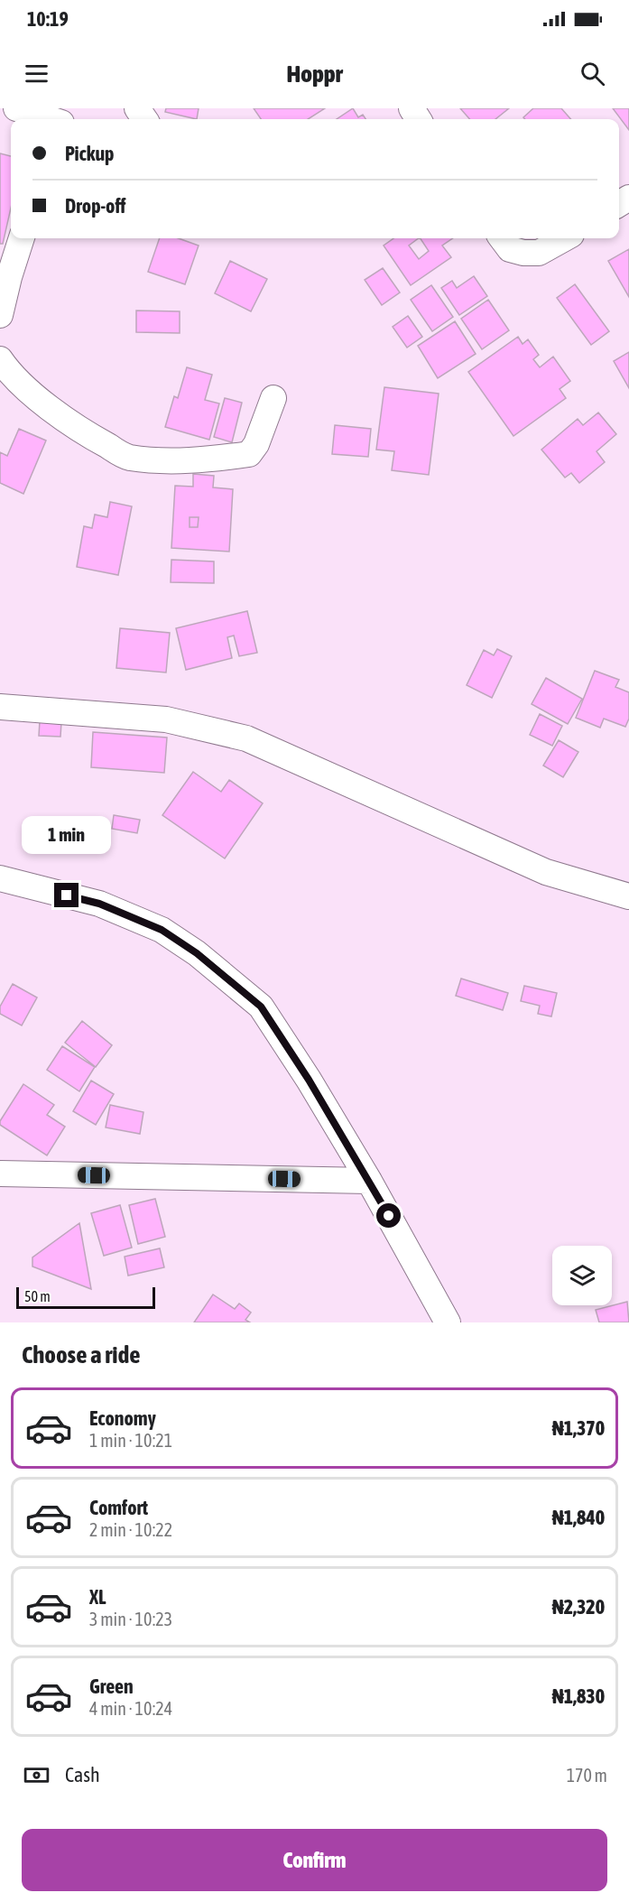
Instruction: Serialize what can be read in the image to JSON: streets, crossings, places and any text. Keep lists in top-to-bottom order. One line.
{"scale_bar":"50 m","page":{"status":"10:19","header":"Hoppr","banner":["Pickup","Drop-off"],"bubble":"1 min","scale":"50 m","heading":"Choose a ride","list":[{"name":"Economy","note":"1 min · 10:21","value":"₦1,370"},{"name":"Comfort","note":"2 min · 10:22","value":"₦1,840"},{"name":"XL","note":"3 min · 10:23","value":"₦2,320"},{"name":"Green","note":"4 min · 10:24","value":"₦1,830"}],"pay":["Cash","170 m"],"buttons":"Confirm"}}
